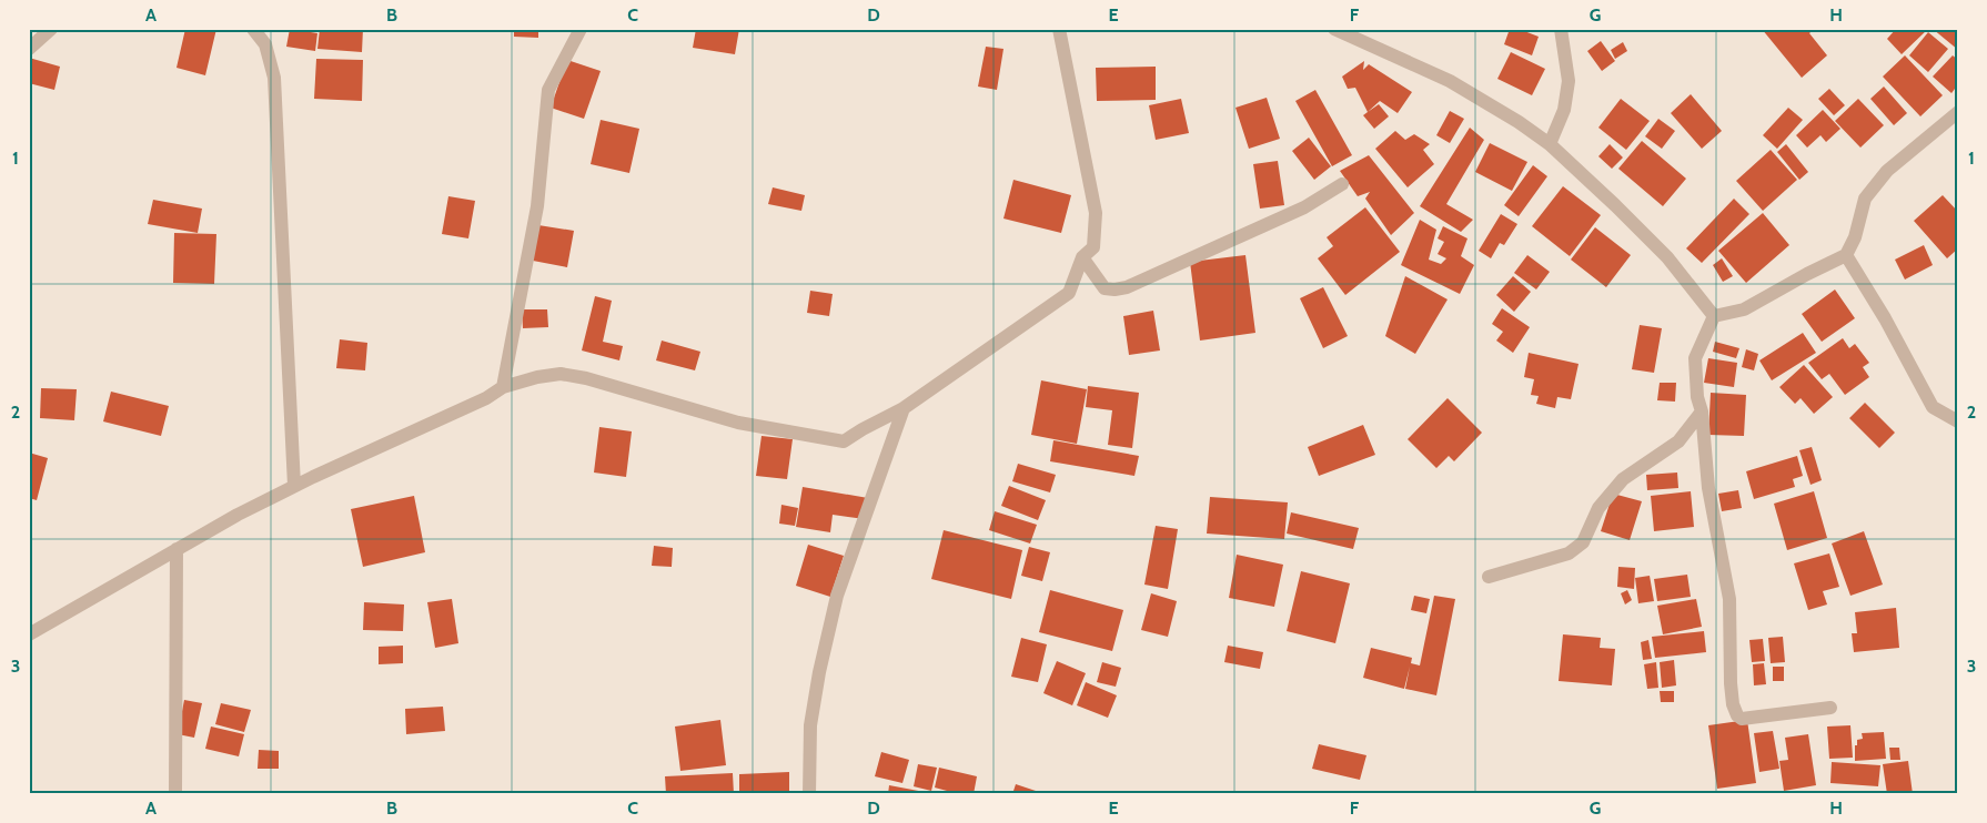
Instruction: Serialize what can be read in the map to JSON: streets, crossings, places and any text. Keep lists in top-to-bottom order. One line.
{"grid":{"columns":["A","B","C","D","E","F","G","H"],"rows":["1","2","3"]}}
